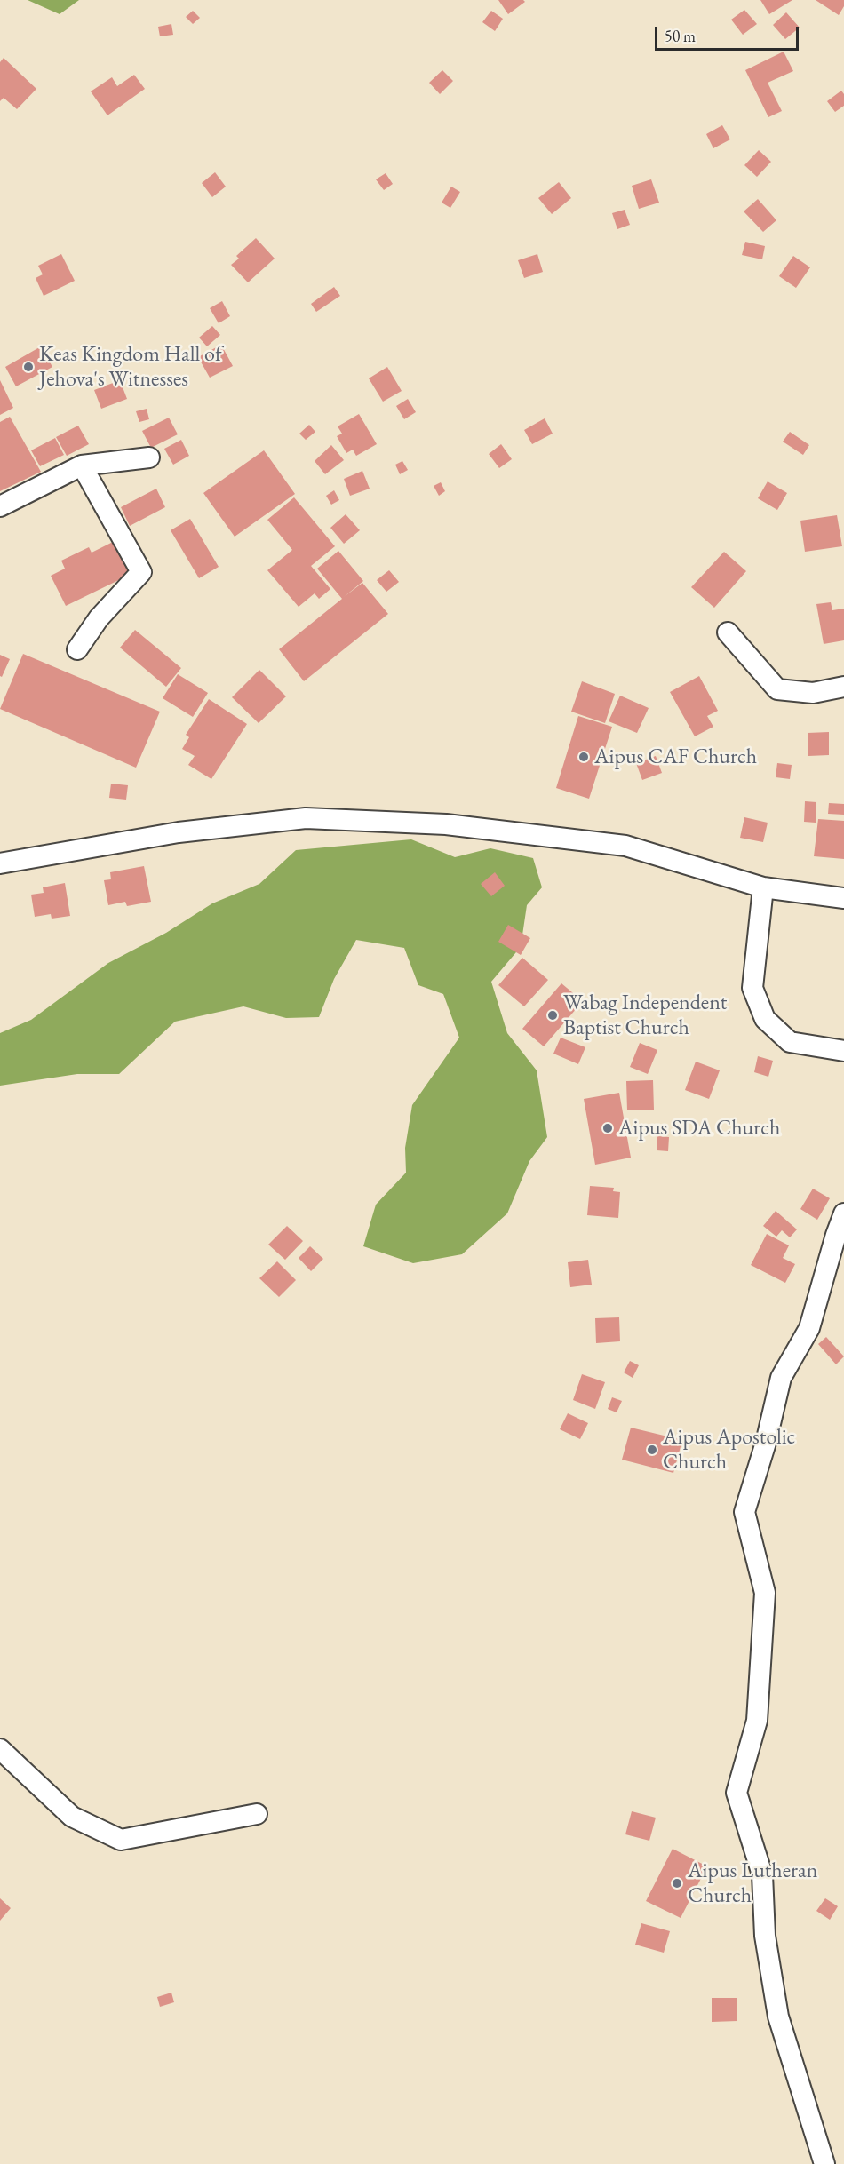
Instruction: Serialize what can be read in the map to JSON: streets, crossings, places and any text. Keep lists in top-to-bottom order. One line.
{"places":["Keas Kingdom Hall of Jehova's Witnesses","Aipus CAF Church","Wabag Independent Baptist Church","Aipus SDA Church","Aipus Apostolic Church","Aipus Lutheran Church"],"scale_bar":"50 m"}
